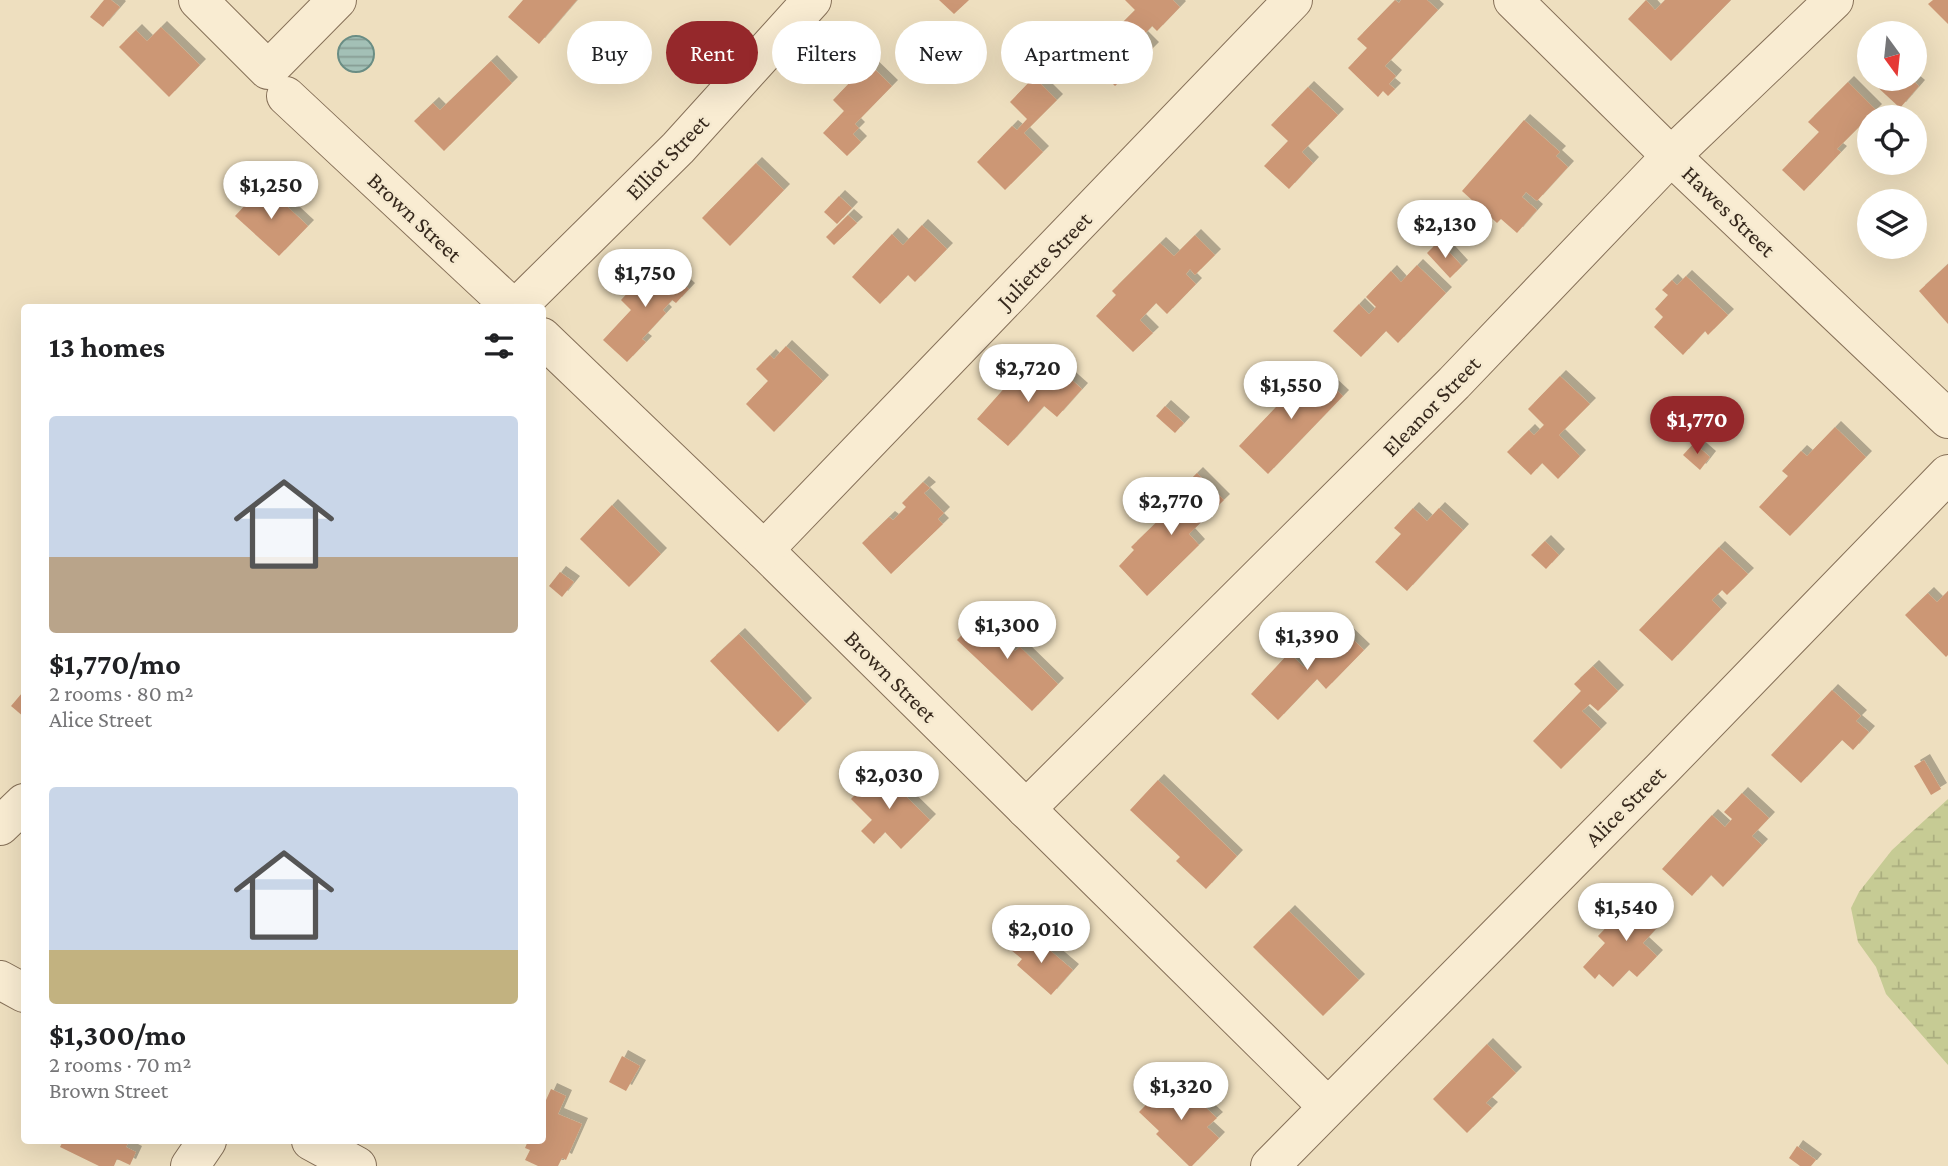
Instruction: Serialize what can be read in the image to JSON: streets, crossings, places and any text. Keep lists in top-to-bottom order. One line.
{"streets":{"street":["Elliot Street","Hawes Street","Brown Street","Juliette Street","Eleanor Street","Alice Street"]},"crossings":[["Hawes Street","Eleanor Street"],["Brown Street","Juliette Street"],["Brown Street","Eleanor Street"],["Brown Street","Alice Street"]],"north":"bottom","page":{"chip":["Buy","Rent","Filters","New","Apartment"],"price":["$1,250","$2,130","$1,750","$2,720","$1,550","$1,770","$2,770","$1,300","$1,390","$2,030","$1,540","$2,010","$1,320"],"heading":"13 homes","list":[{"name":"$1,770/mo","note":"2 rooms · 80 m² · Alice Street"},{"name":"$1,300/mo","note":"2 rooms · 70 m² · Brown Street"}]}}
